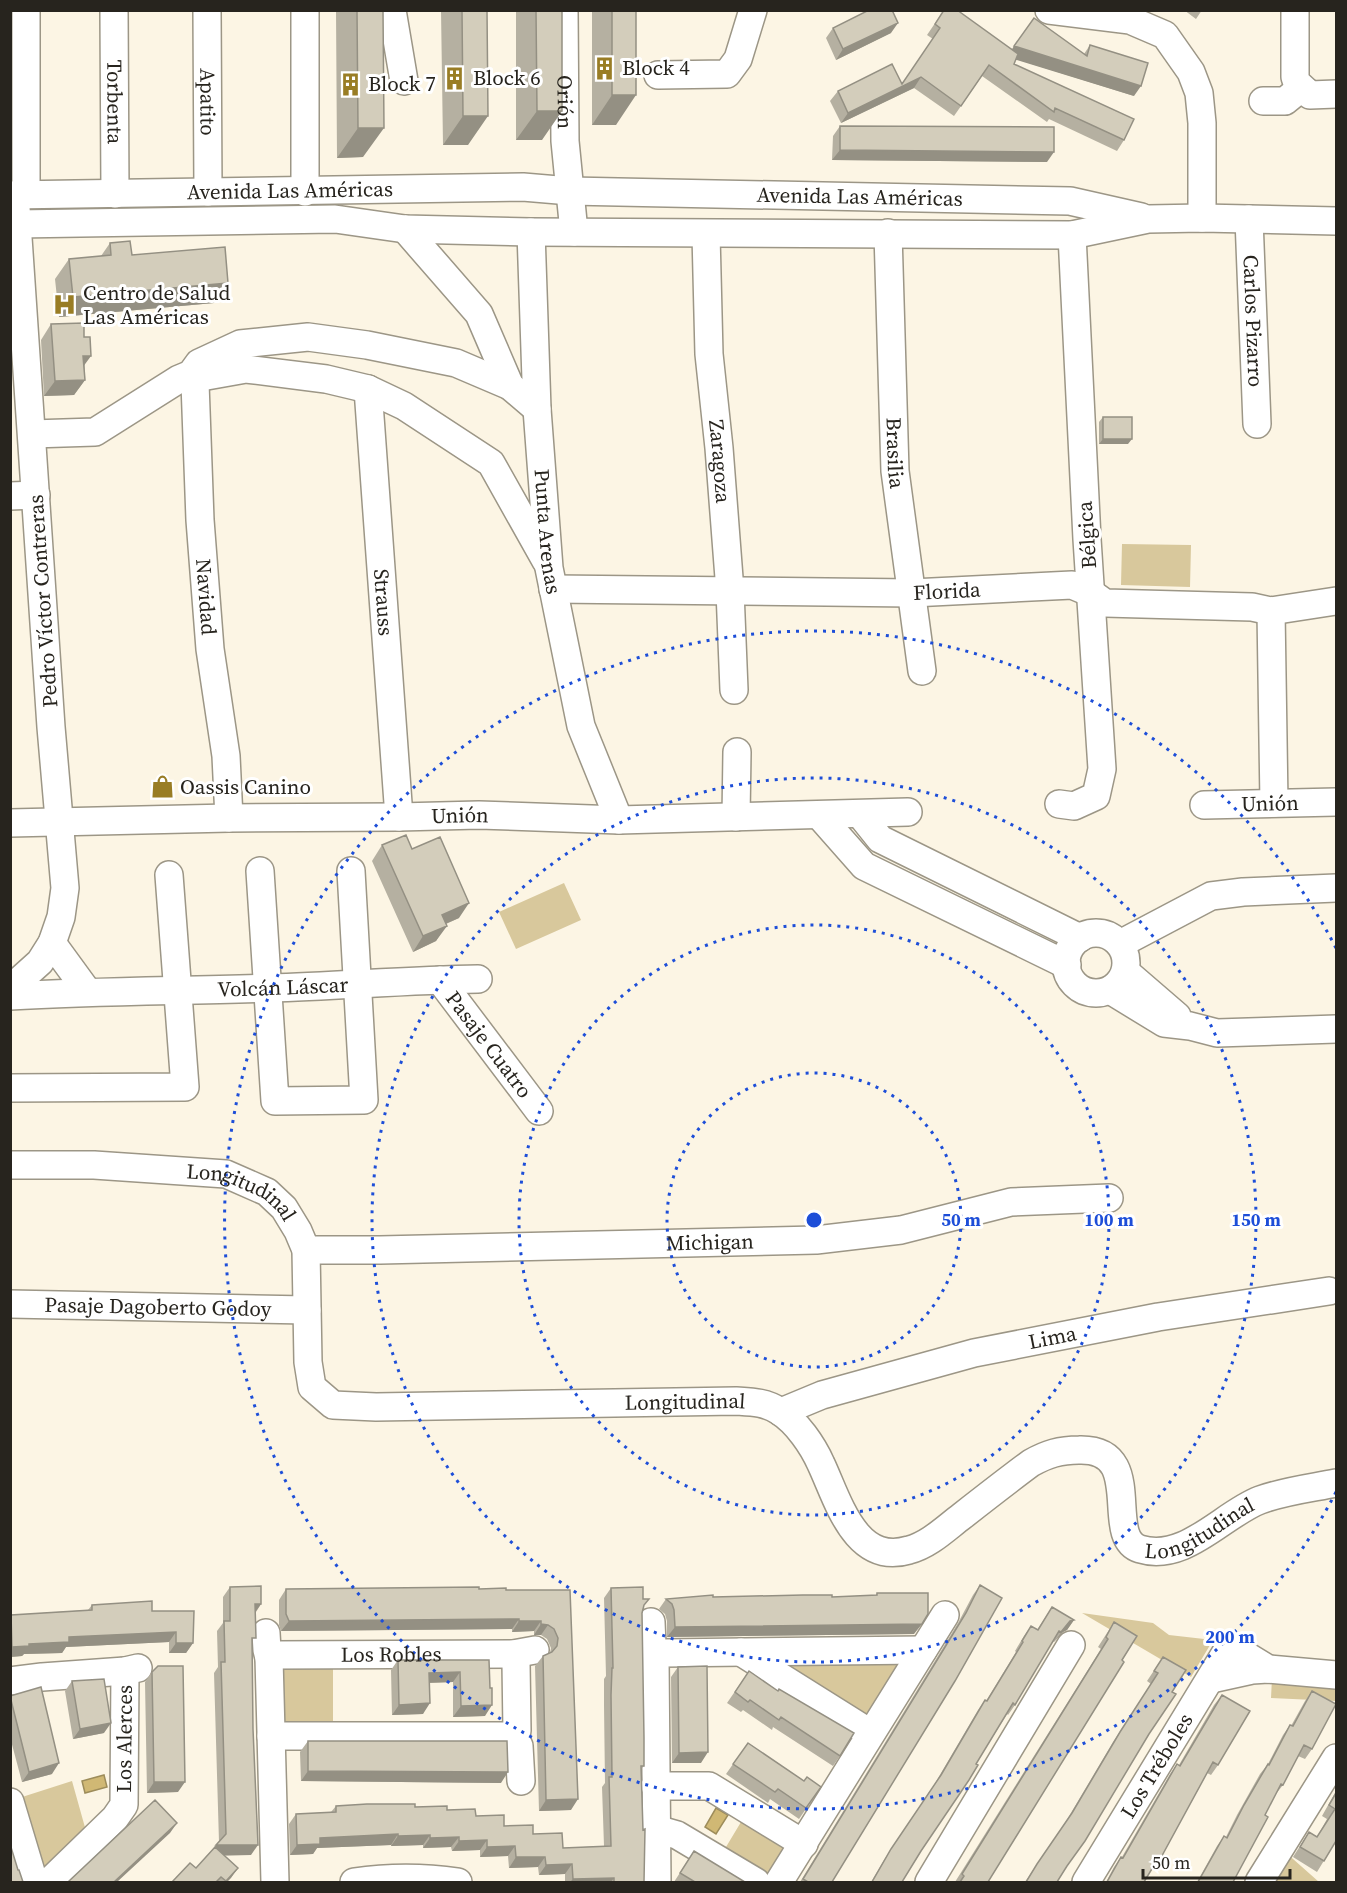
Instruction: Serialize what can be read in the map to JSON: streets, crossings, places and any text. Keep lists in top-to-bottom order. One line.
{"streets":{"street":["Apatito","Orión","Torbenta","Avenida Las Américas","Carlos Pizarro","Brasilia","Zaragoza","Punta Arenas","Bélgica","Florida","Navidad","Pedro Víctor Contreras","Strauss","Unión","Volcán Láscar","Pasaje Cuatro","Longitudinal","Michigan","Pasaje Dagoberto Godoy","Lima","Los Robles","Los Alerces","Los Tréboles"]},"crossings":[["Apatito","Avenida Las Américas"],["Orión","Avenida Las Américas"],["Torbenta","Avenida Las Américas"],["Avenida Las Américas","Carlos Pizarro"],["Avenida Las Américas","Brasilia"],["Avenida Las Américas","Zaragoza"],["Avenida Las Américas","Punta Arenas"],["Avenida Las Américas","Bélgica"],["Avenida Las Américas","Pedro Víctor Contreras"],["Brasilia","Florida"],["Zaragoza","Florida"],["Punta Arenas","Florida"],["Punta Arenas","Unión"],["Bélgica","Florida"],["Navidad","Unión"],["Pedro Víctor Contreras","Unión"],["Pedro Víctor Contreras","Volcán Láscar"],["Strauss","Unión"],["Volcán Láscar","Pasaje Cuatro"],["Longitudinal","Michigan"],["Longitudinal","Pasaje Dagoberto Godoy"],["Longitudinal","Lima"]],"places":{"building":["Block 4","Block 6","Block 7"],"hospital":["Centro de Salud Las Américas"],"shop":["Oassis Canino"]},"scale_bar":"50 m","rings":["50 m","100 m","150 m","200 m"]}
